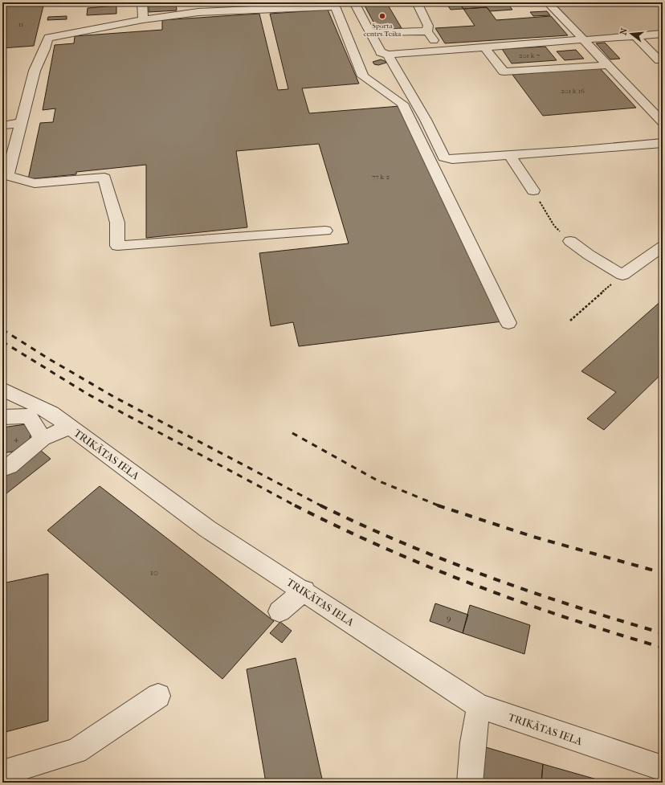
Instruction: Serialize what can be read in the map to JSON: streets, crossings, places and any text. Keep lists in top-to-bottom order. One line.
{"streets":{"street":["TRIKĀTAS IELA"]},"places":["Sporta centrs Teika"],"house_numbers":["11","201 k-7","201 k-16","77 k-2","4","10","9"],"north":"left"}
